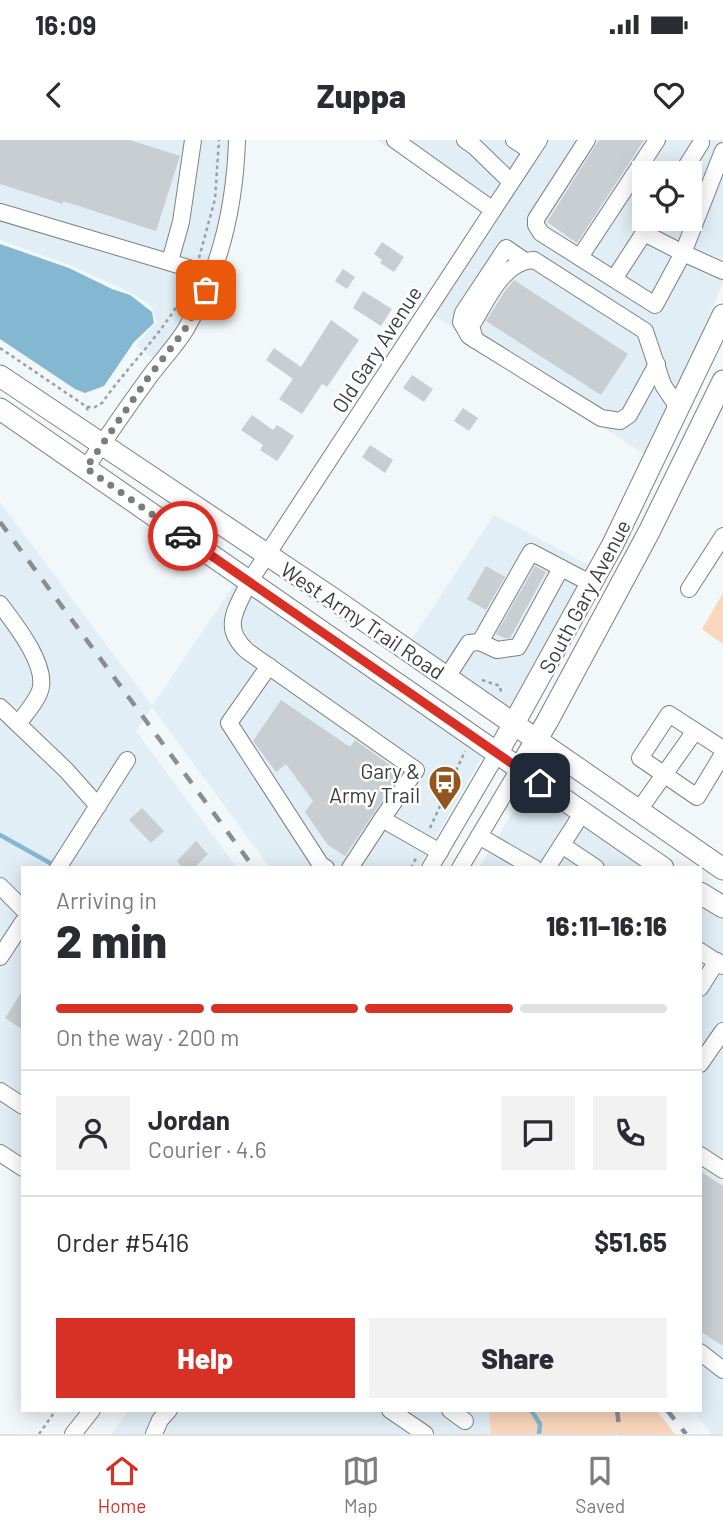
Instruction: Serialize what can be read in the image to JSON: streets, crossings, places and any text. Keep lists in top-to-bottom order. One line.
{"streets":{"main road":["South Gary Avenue","West Army Trail Road"],"street":["Old Gary Avenue"]},"crossings":[["Old Gary Avenue","West Army Trail Road"],["South Gary Avenue","West Army Trail Road"]],"places":{"bus stop":["Gary & Army Trail"]},"page":{"status":"16:09","header":"Zuppa","heading":["2 min","Arriving in","16:11–16:16"],"panel":["Jordan","Courier · 4.6","Order #5416","$51.65"],"bar":"On the way · 200 m","buttons":["Help","Share"],"tabs":["Home","Map","Saved"]}}
